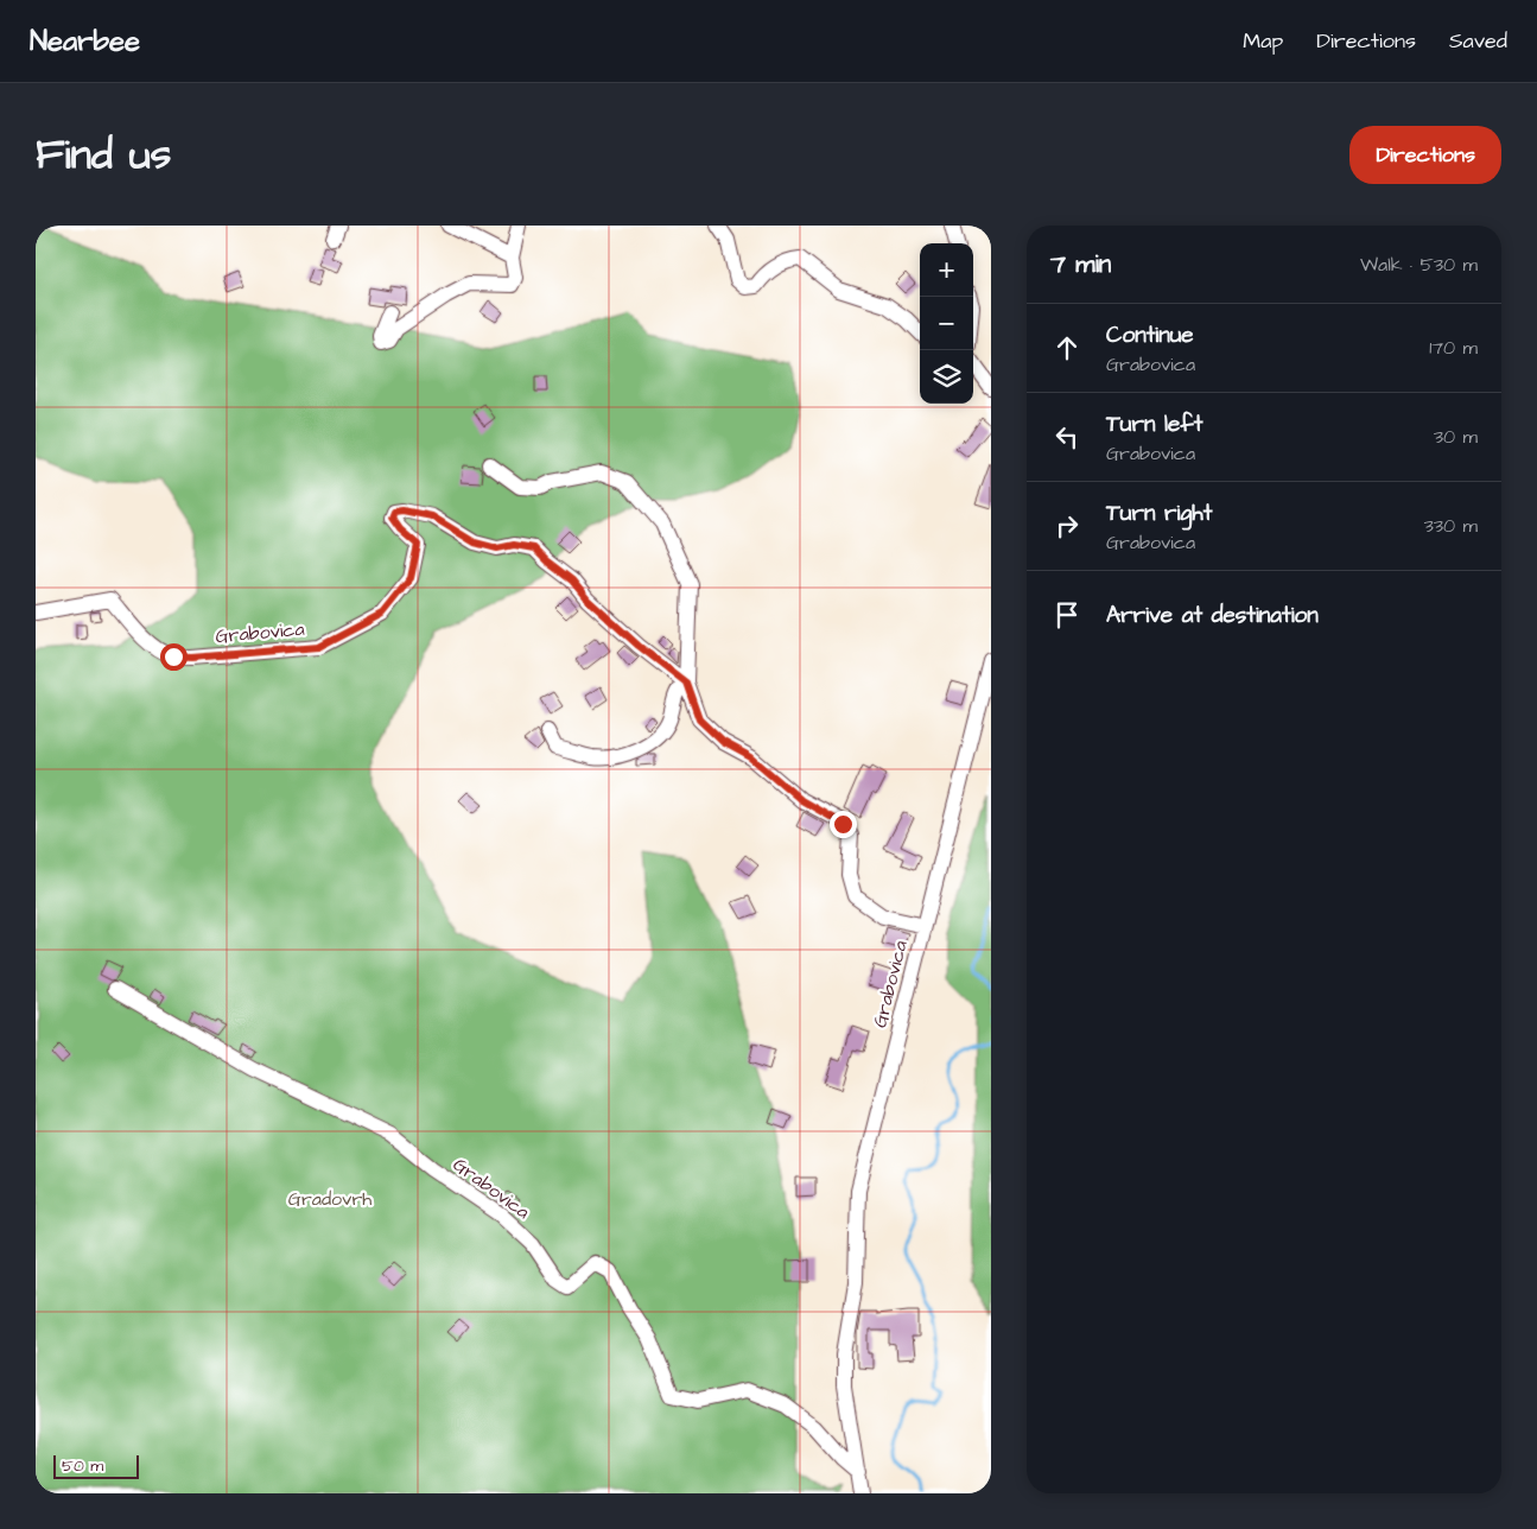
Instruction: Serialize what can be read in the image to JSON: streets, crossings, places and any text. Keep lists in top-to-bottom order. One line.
{"streets":{"street":["Grabovica"]},"parks":["Gradovrh"],"scale_bar":"50 m","page":{"header":"Nearbee","nav":["Map","Directions","Saved"],"title":"Find us","buttons":"Directions","heading":["7 min","Walk · 530 m"],"map_buttons":["+","−"],"list":[["Continue","Grabovica","170 m"],["Turn left","Grabovica","30 m"],["Turn right","Grabovica","330 m"],"Arrive at destination"],"scale":"50 m"}}
